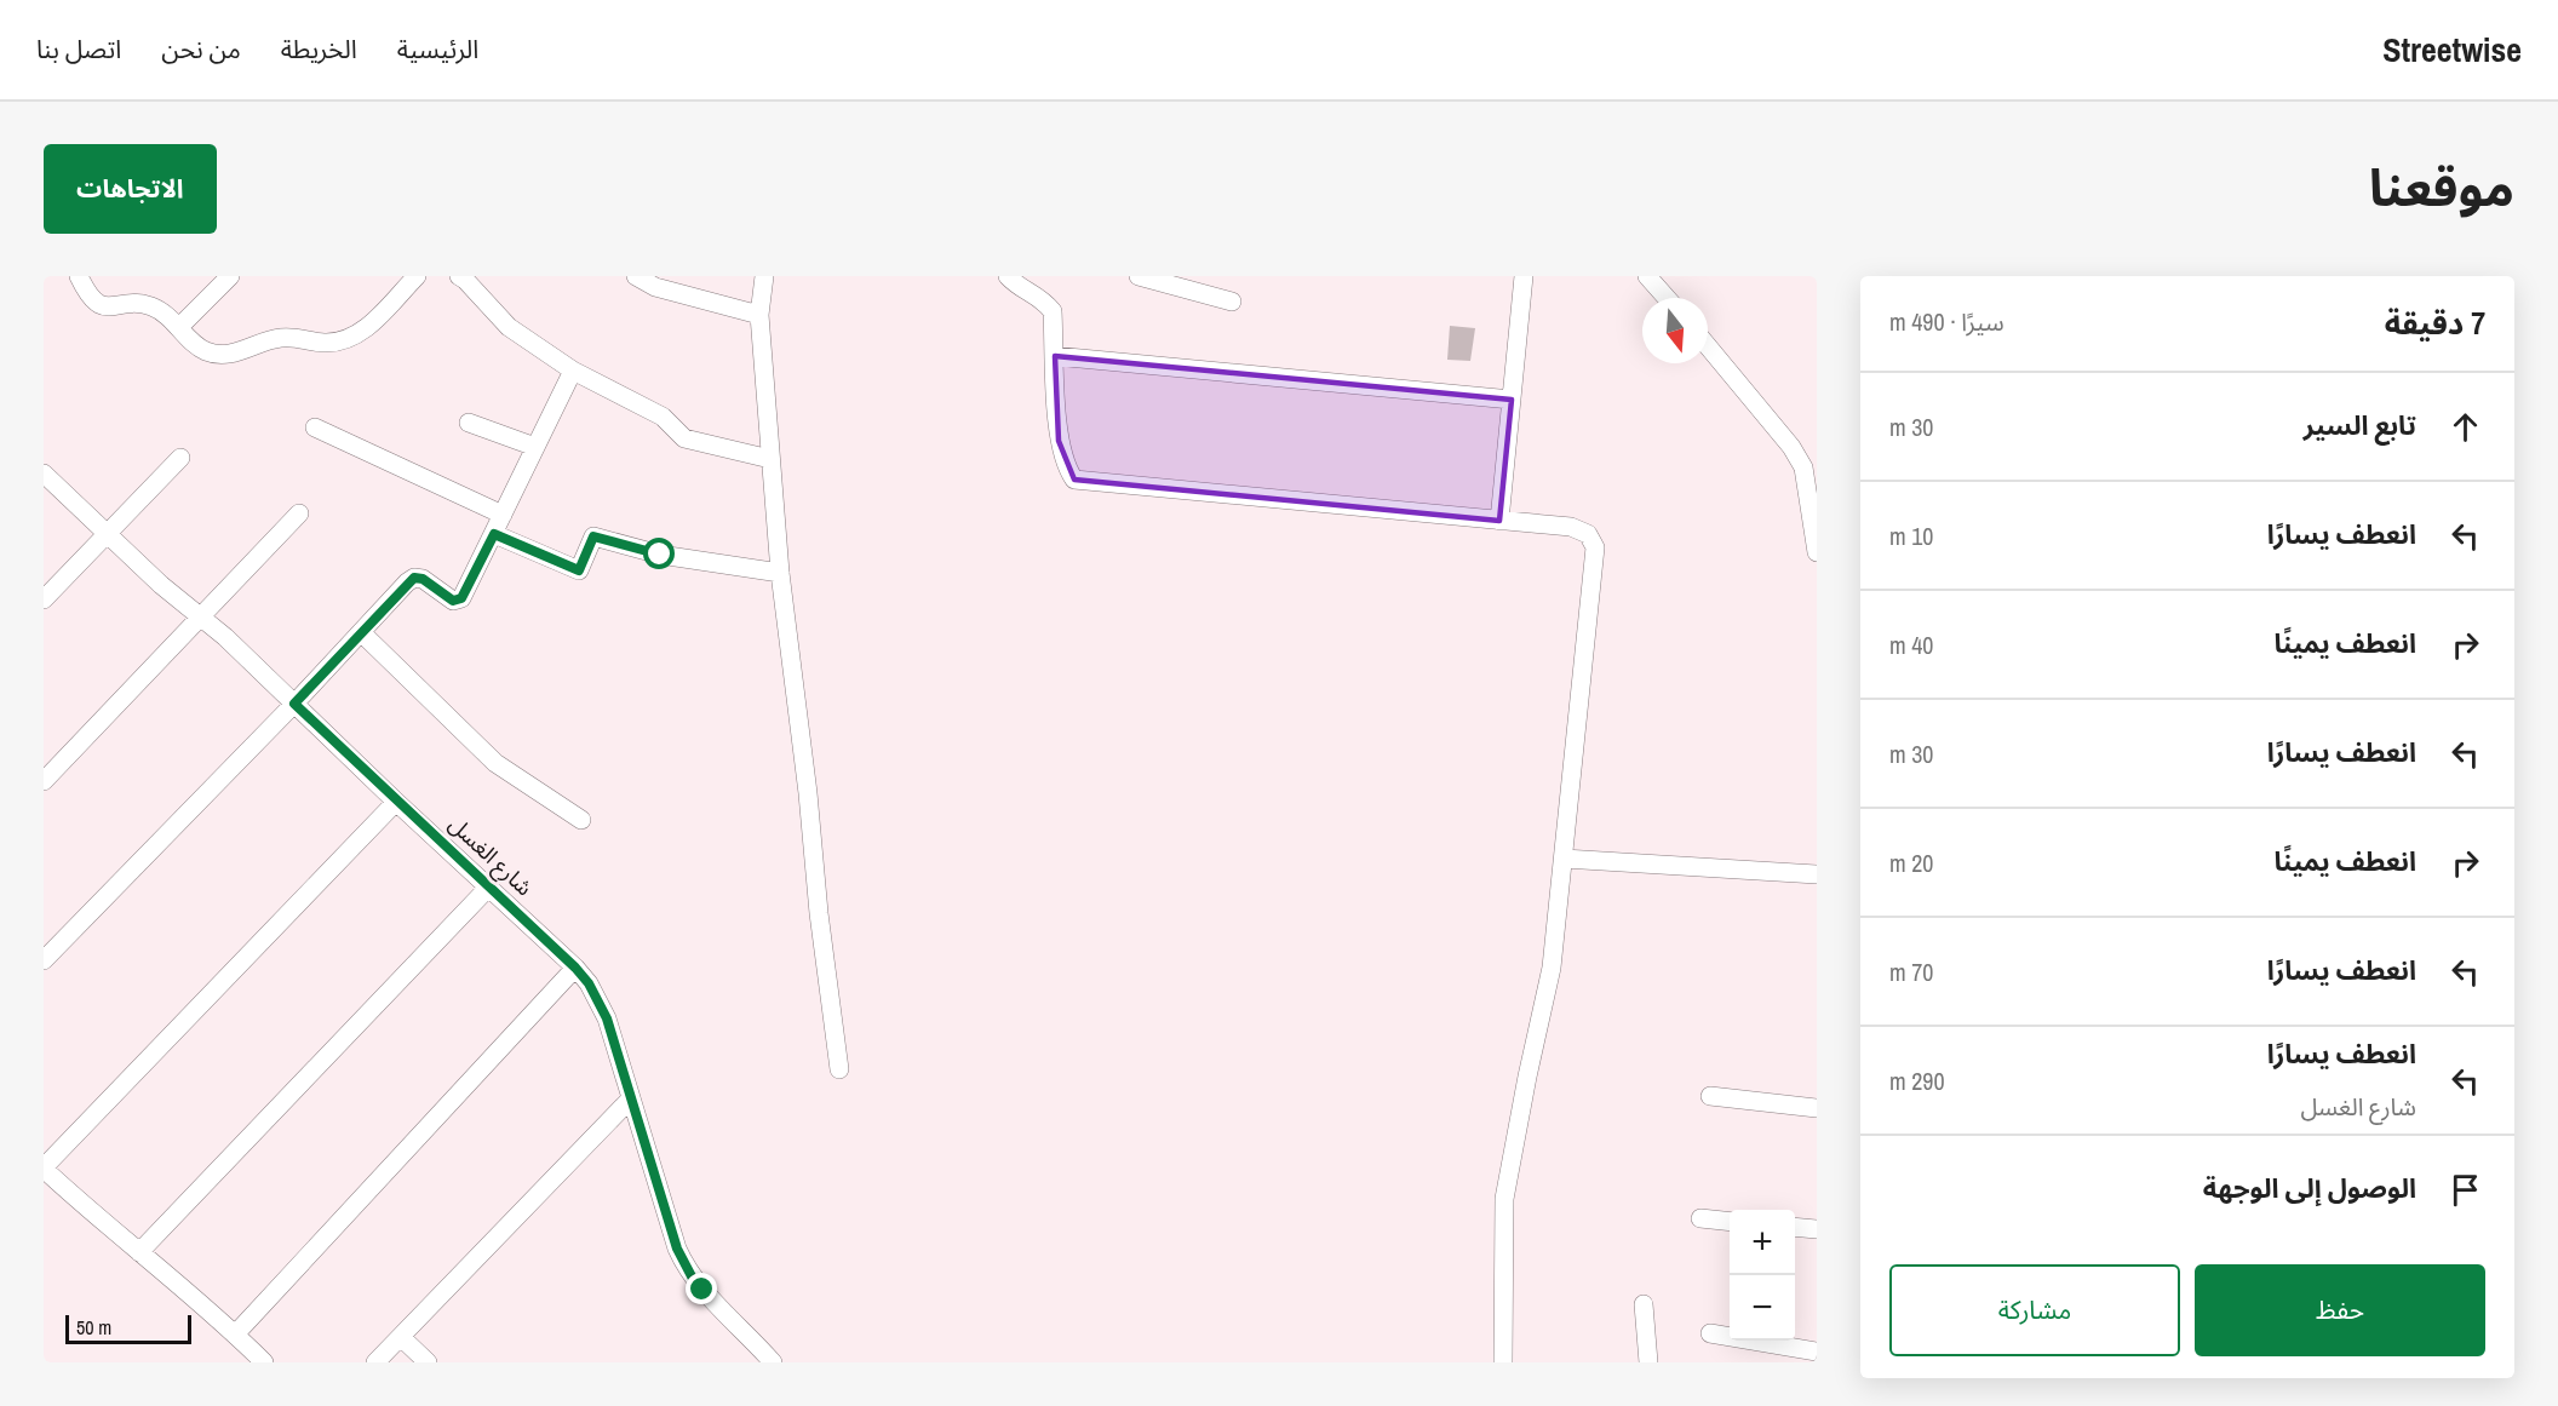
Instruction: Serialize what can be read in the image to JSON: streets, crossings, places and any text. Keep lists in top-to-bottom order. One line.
{"streets":{"street":["شارع الغسل"]},"scale_bar":"50 m","north":"bottom","page":{"header":"Streetwise","nav":["الرئيسية","الخريطة","من نحن","اتصل بنا"],"title":"موقعنا","buttons":["الاتجاهات",["حفظ","مشاركة"]],"heading":["7 دقيقة","سيرًا · 490 m"],"list":[["تابع السير","30 m"],["انعطف يسارًا","10 m"],["انعطف يمينًا","40 m"],["انعطف يسارًا","30 m"],["انعطف يمينًا","20 m"],["انعطف يسارًا","70 m"],["انعطف يسارًا","شارع الغسل","290 m"],"الوصول إلى الوجهة"],"map_buttons":["+","−"],"scale":"50 m"}}
